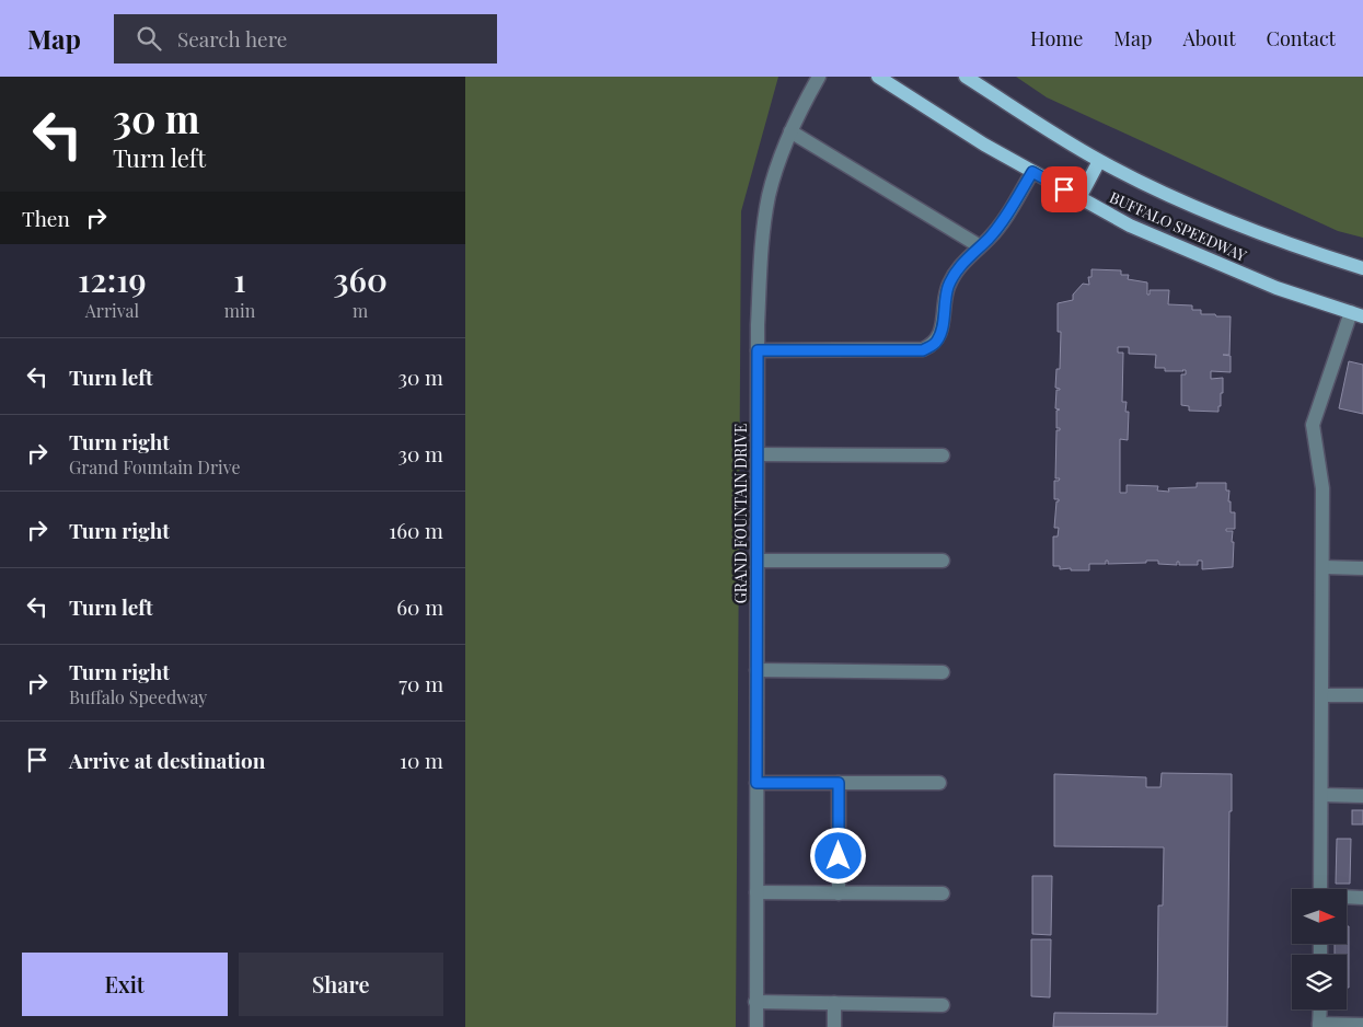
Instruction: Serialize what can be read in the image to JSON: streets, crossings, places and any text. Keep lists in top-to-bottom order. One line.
{"streets":{"main road":["BUFFALO SPEEDWAY"],"street":["GRAND FOUNTAIN DRIVE"]},"north":"right","page":{"header":"Map","search":"Search here","nav":["Home","Map","About","Contact"],"turn":["30 m","Turn left"],"then":"Then","eta":["12:19","Arrival","1","min","360","m"],"list":[{"name":"Turn left","value":"30 m"},{"name":"Turn right","note":"Grand Fountain Drive","value":"30 m"},{"name":"Turn right","value":"160 m"},{"name":"Turn left","value":"60 m"},{"name":"Turn right","note":"Buffalo Speedway","value":"70 m"},{"name":"Arrive at destination","value":"10 m"}],"buttons":["Exit","Share"]}}
